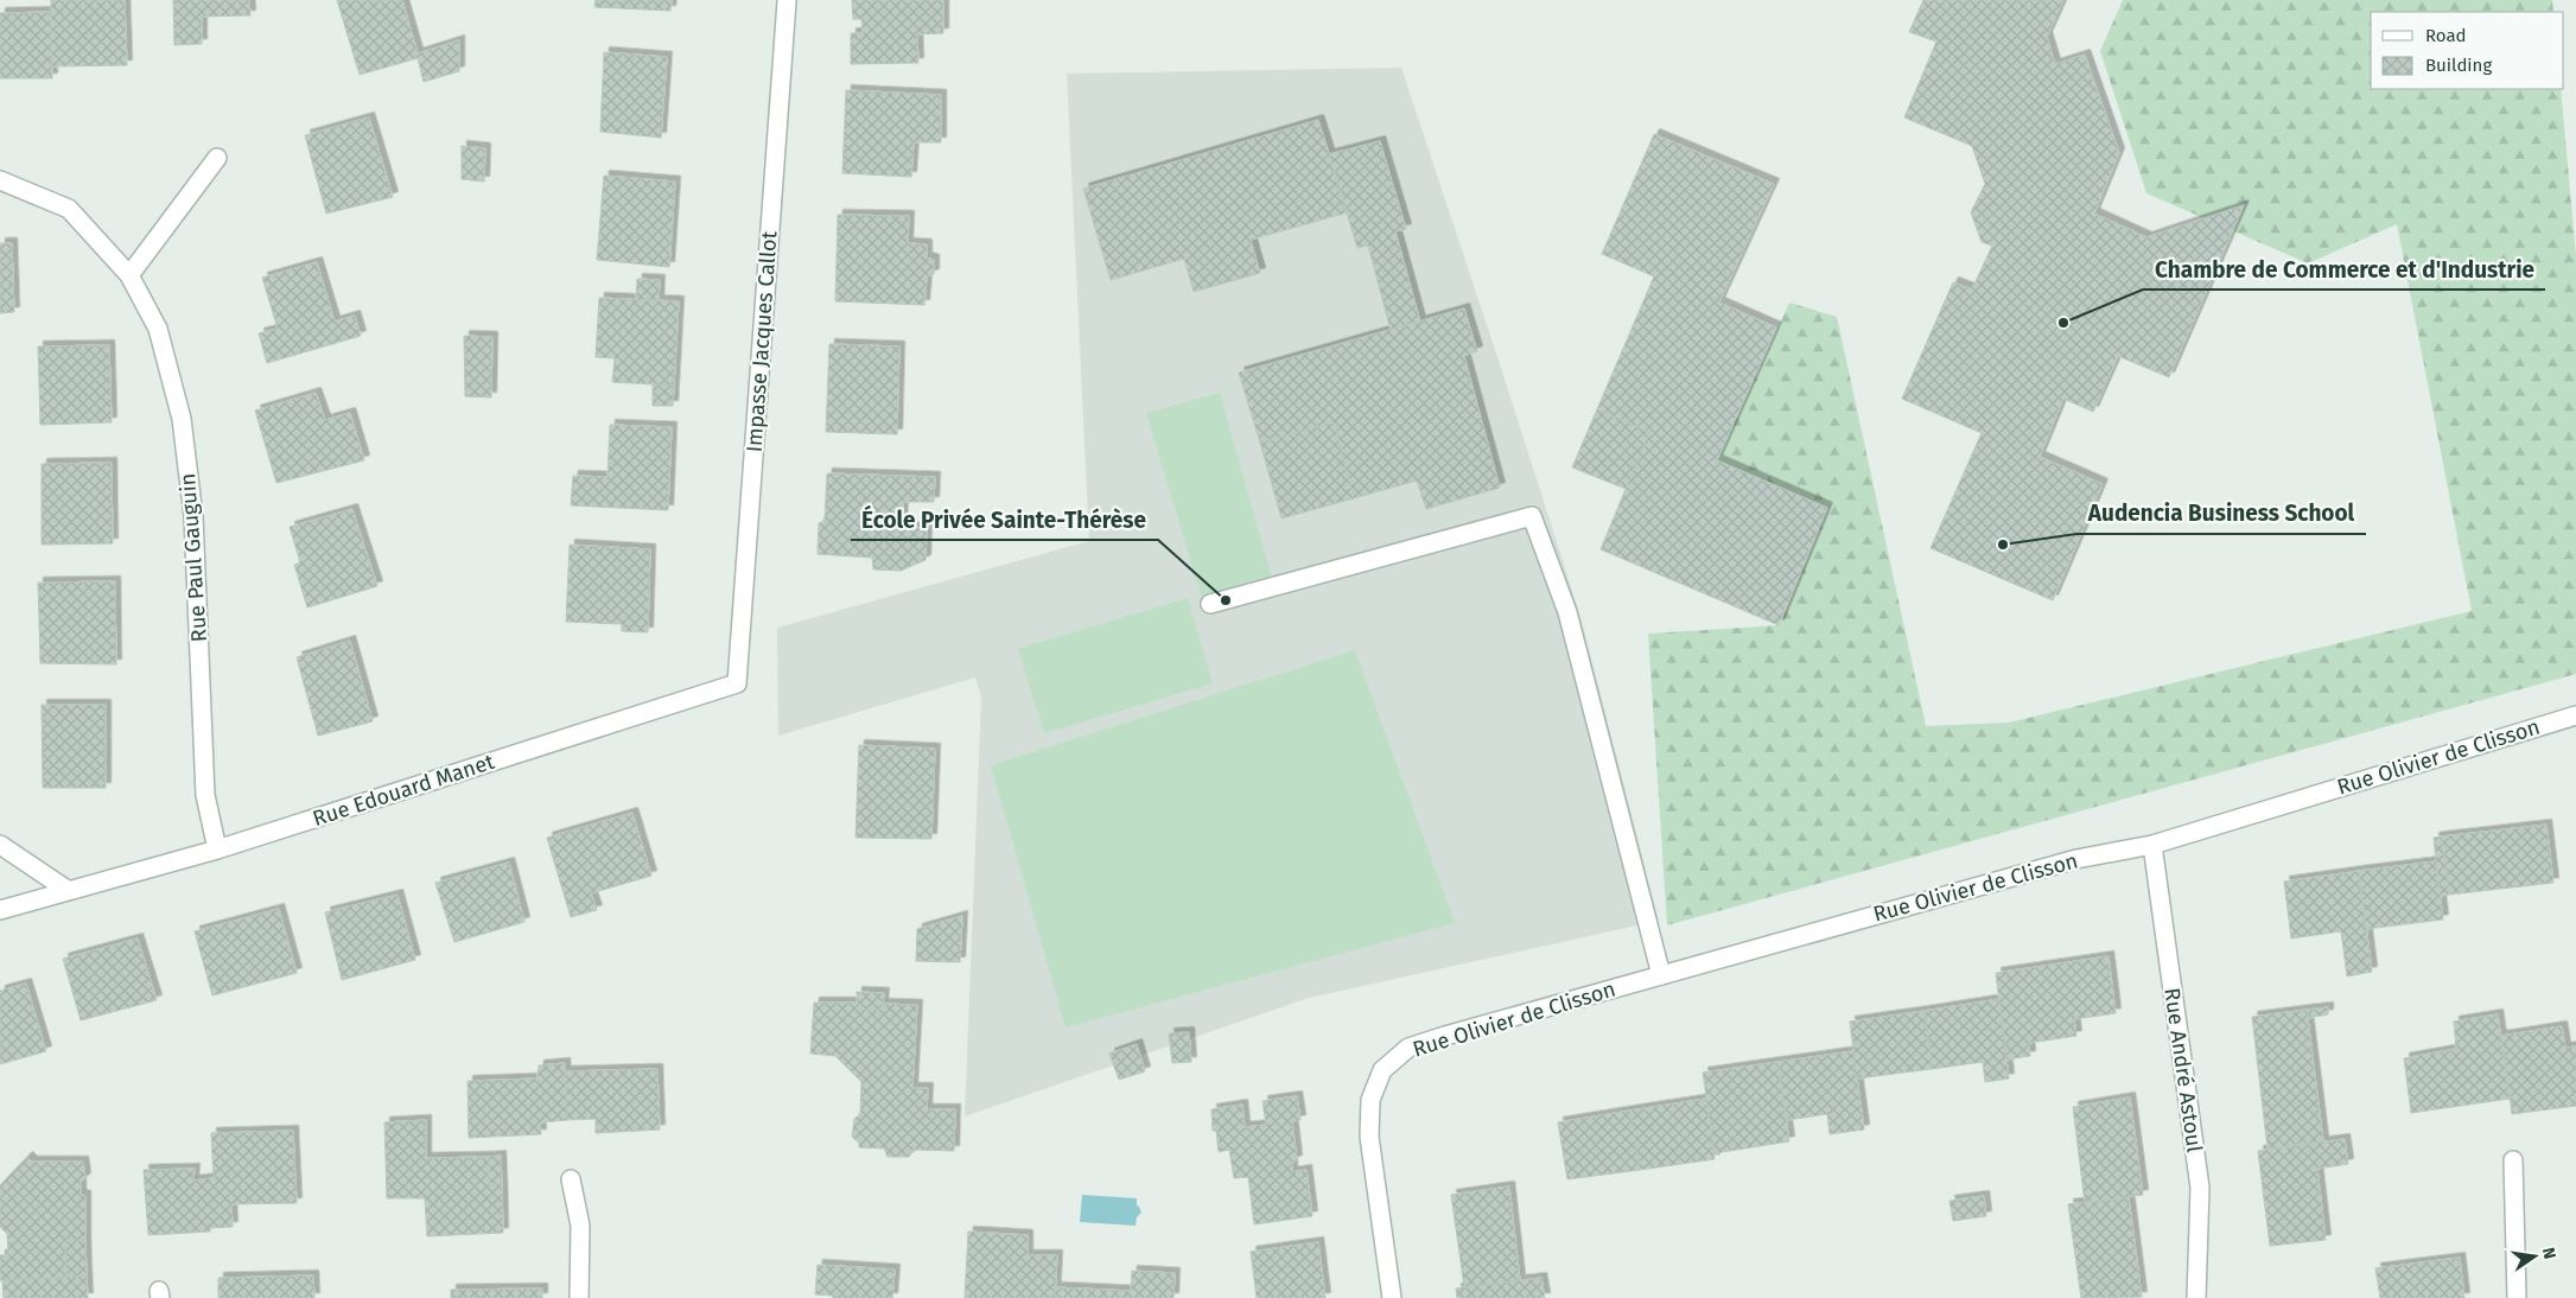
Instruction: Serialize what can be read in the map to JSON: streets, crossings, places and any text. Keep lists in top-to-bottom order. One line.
{"streets":{"street":["Impasse Jacques Callot","Rue Paul Gauguin","Rue Olivier de Clisson","Rue Edouard Manet","Rue André Astoul"]},"crossings":[["Impasse Jacques Callot","Rue Edouard Manet"],["Rue Paul Gauguin","Rue Edouard Manet"],["Rue Olivier de Clisson","Rue André Astoul"]],"places":["Chambre de Commerce et d'Industrie","Audencia Business School","École Privée Sainte-Thérèse"],"legend":["Road","Building"],"north":"right"}
